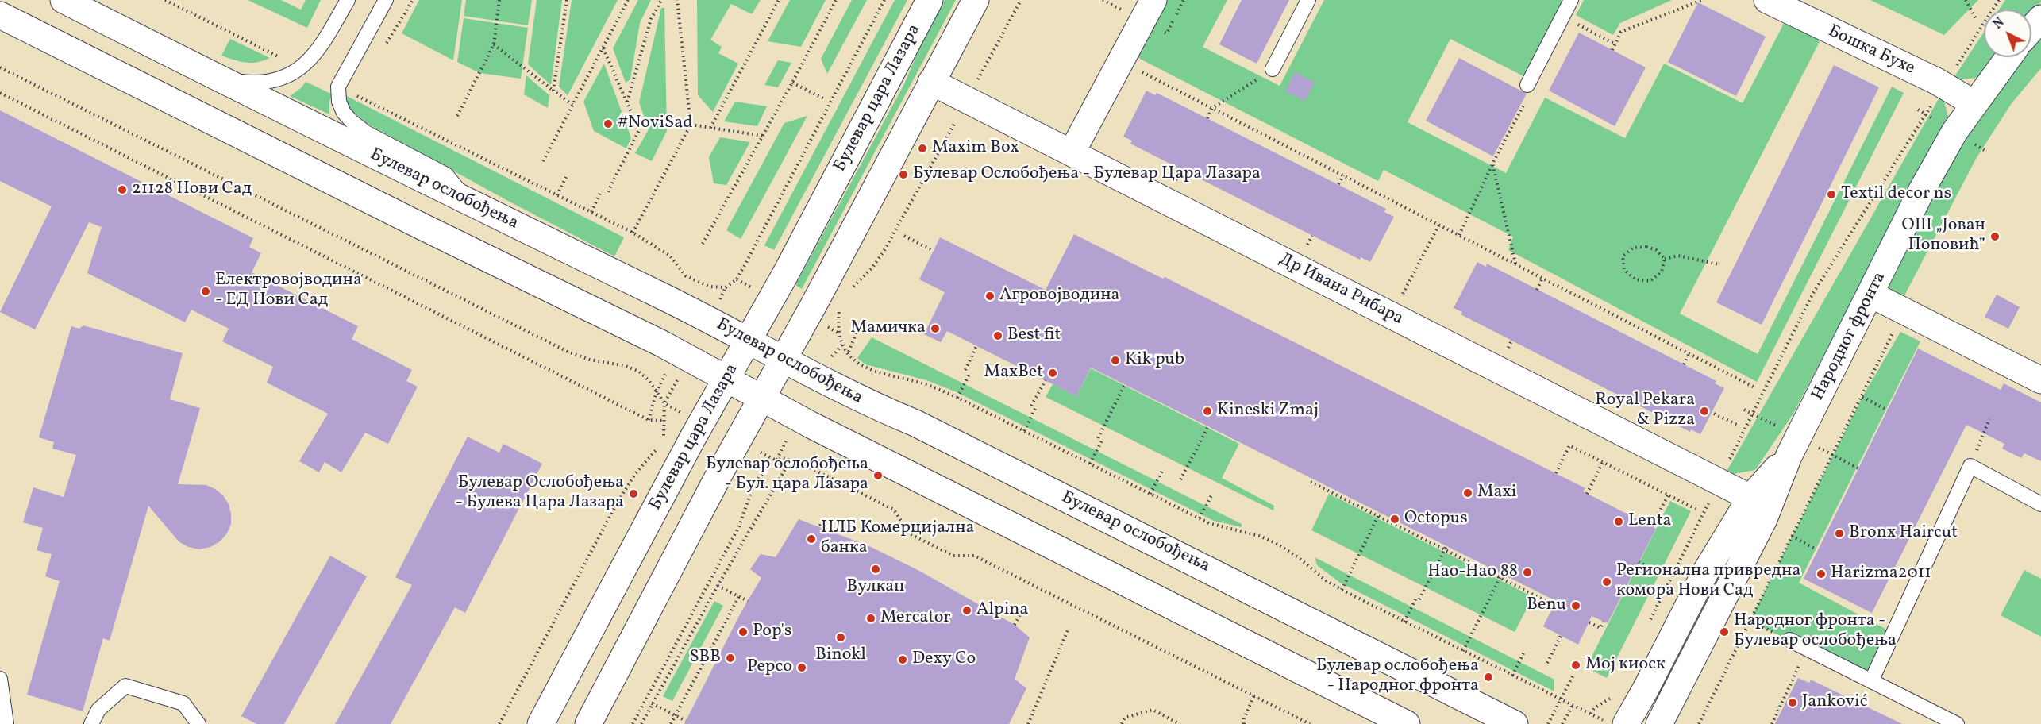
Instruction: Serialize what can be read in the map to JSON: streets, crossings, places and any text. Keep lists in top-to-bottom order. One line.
{"streets":{"main road":["Бошка Бухе","Булевар цара Лазара","Булевар ослобођења","Др Ивана Рибара","Народног фронта"]},"crossings":[["Бошка Бухе","Народног фронта"],["Булевар цара Лазара","Булевар ослобођења"],["Др Ивана Рибара","Народног фронта"]],"places":["#NoviSad","Maxim Box","Булевар Ослобођења - Булевар Цара Лазара","21128 Нови Сад","Textil decor ns","ОШ „Јован Поповић”","Електровојводина - ЕД Нови Сад","Агровојводина","Мамичка","Best fit","Kik pub","MaxBet","Kineski Zmaj","Royal Pekara & Pizza","Булевар ослобођења - Бул. цара Лазара","Maxi","Булевар Ослобођења - Булева Цара Лазара","Octopus","Lenta","Bronx Haircut","НЛБ Комерцијална банка","Вулкан","Hao-Hao 88","Harizma2011","Регионална привредна комора Нови Сад","Benu","Alpina","Mercator","Pop's","Народног фронта - Булевар ослобођења","Binokl","SBB","Dexy Co","Мој киоск","Pepco","Булевар ослобођења - Народног фронта","Janković"],"north":"top left"}
